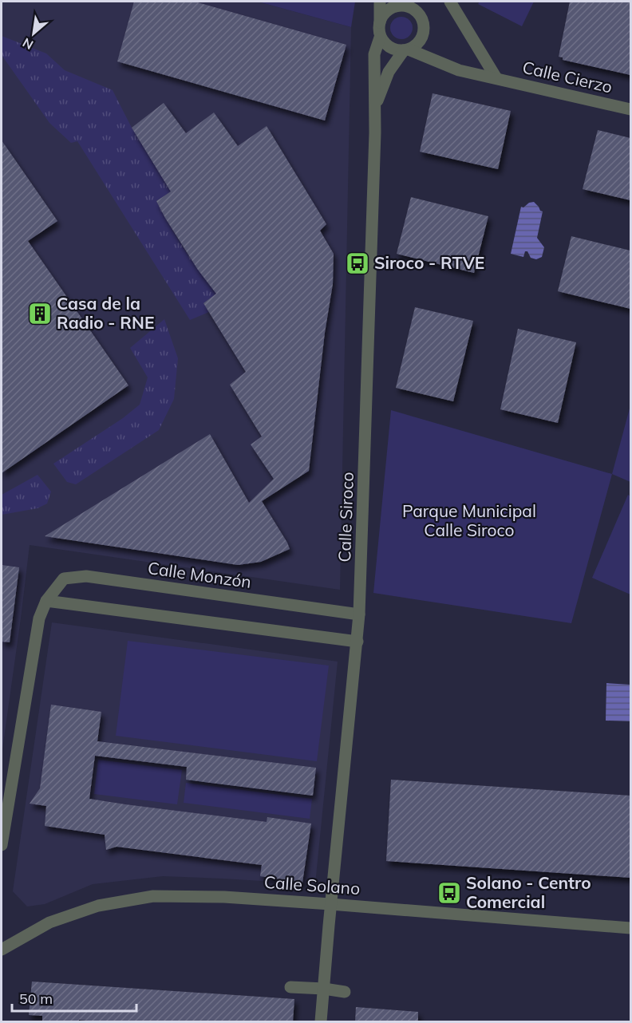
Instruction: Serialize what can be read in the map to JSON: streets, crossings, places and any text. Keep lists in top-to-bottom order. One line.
{"streets":{"street":["Calle Cierzo","Calle Siroco","Calle Monzón","Calle Solano"]},"crossings":[["Calle Cierzo","Calle Siroco"],["Calle Siroco","Calle Monzón"],["Calle Siroco","Calle Solano"]],"parks":["Parque Municipal Calle Siroco"],"places":{"bus stop":["Siroco - RTVE","Solano - Centro Comercial"],"building":["Casa de la Radio - RNE"]},"scale_bar":"50 m","north":"bottom left"}
